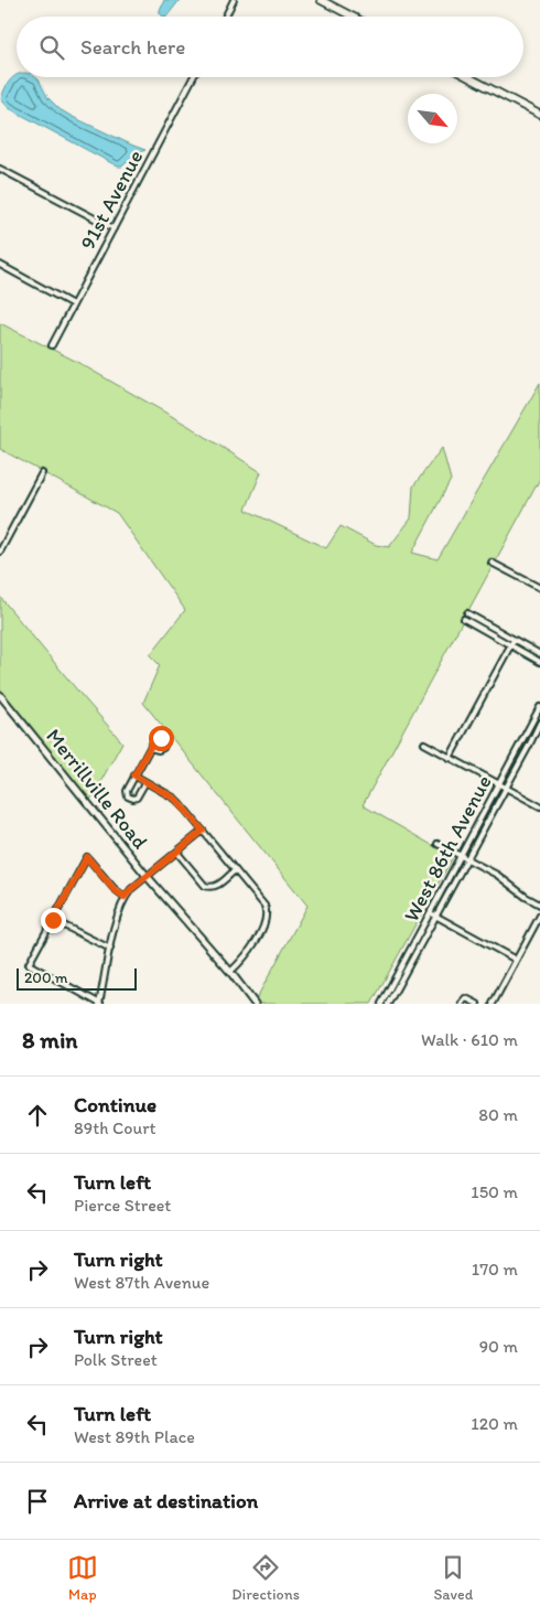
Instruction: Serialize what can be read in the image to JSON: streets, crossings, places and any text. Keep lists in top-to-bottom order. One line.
{"streets":{"street":["91st Avenue","Merrillville Road","West 86th Avenue"]},"scale_bar":"200 m","north":"bottom right","page":{"search":"Search here","scale":"200 m","heading":["8 min","Walk · 610 m"],"list":[["Continue","89th Court","80 m"],["Turn left","Pierce Street","150 m"],["Turn right","West 87th Avenue","170 m"],["Turn right","Polk Street","90 m"],["Turn left","West 89th Place","120 m"],"Arrive at destination"],"nav":["Map","Directions","Saved"]}}
